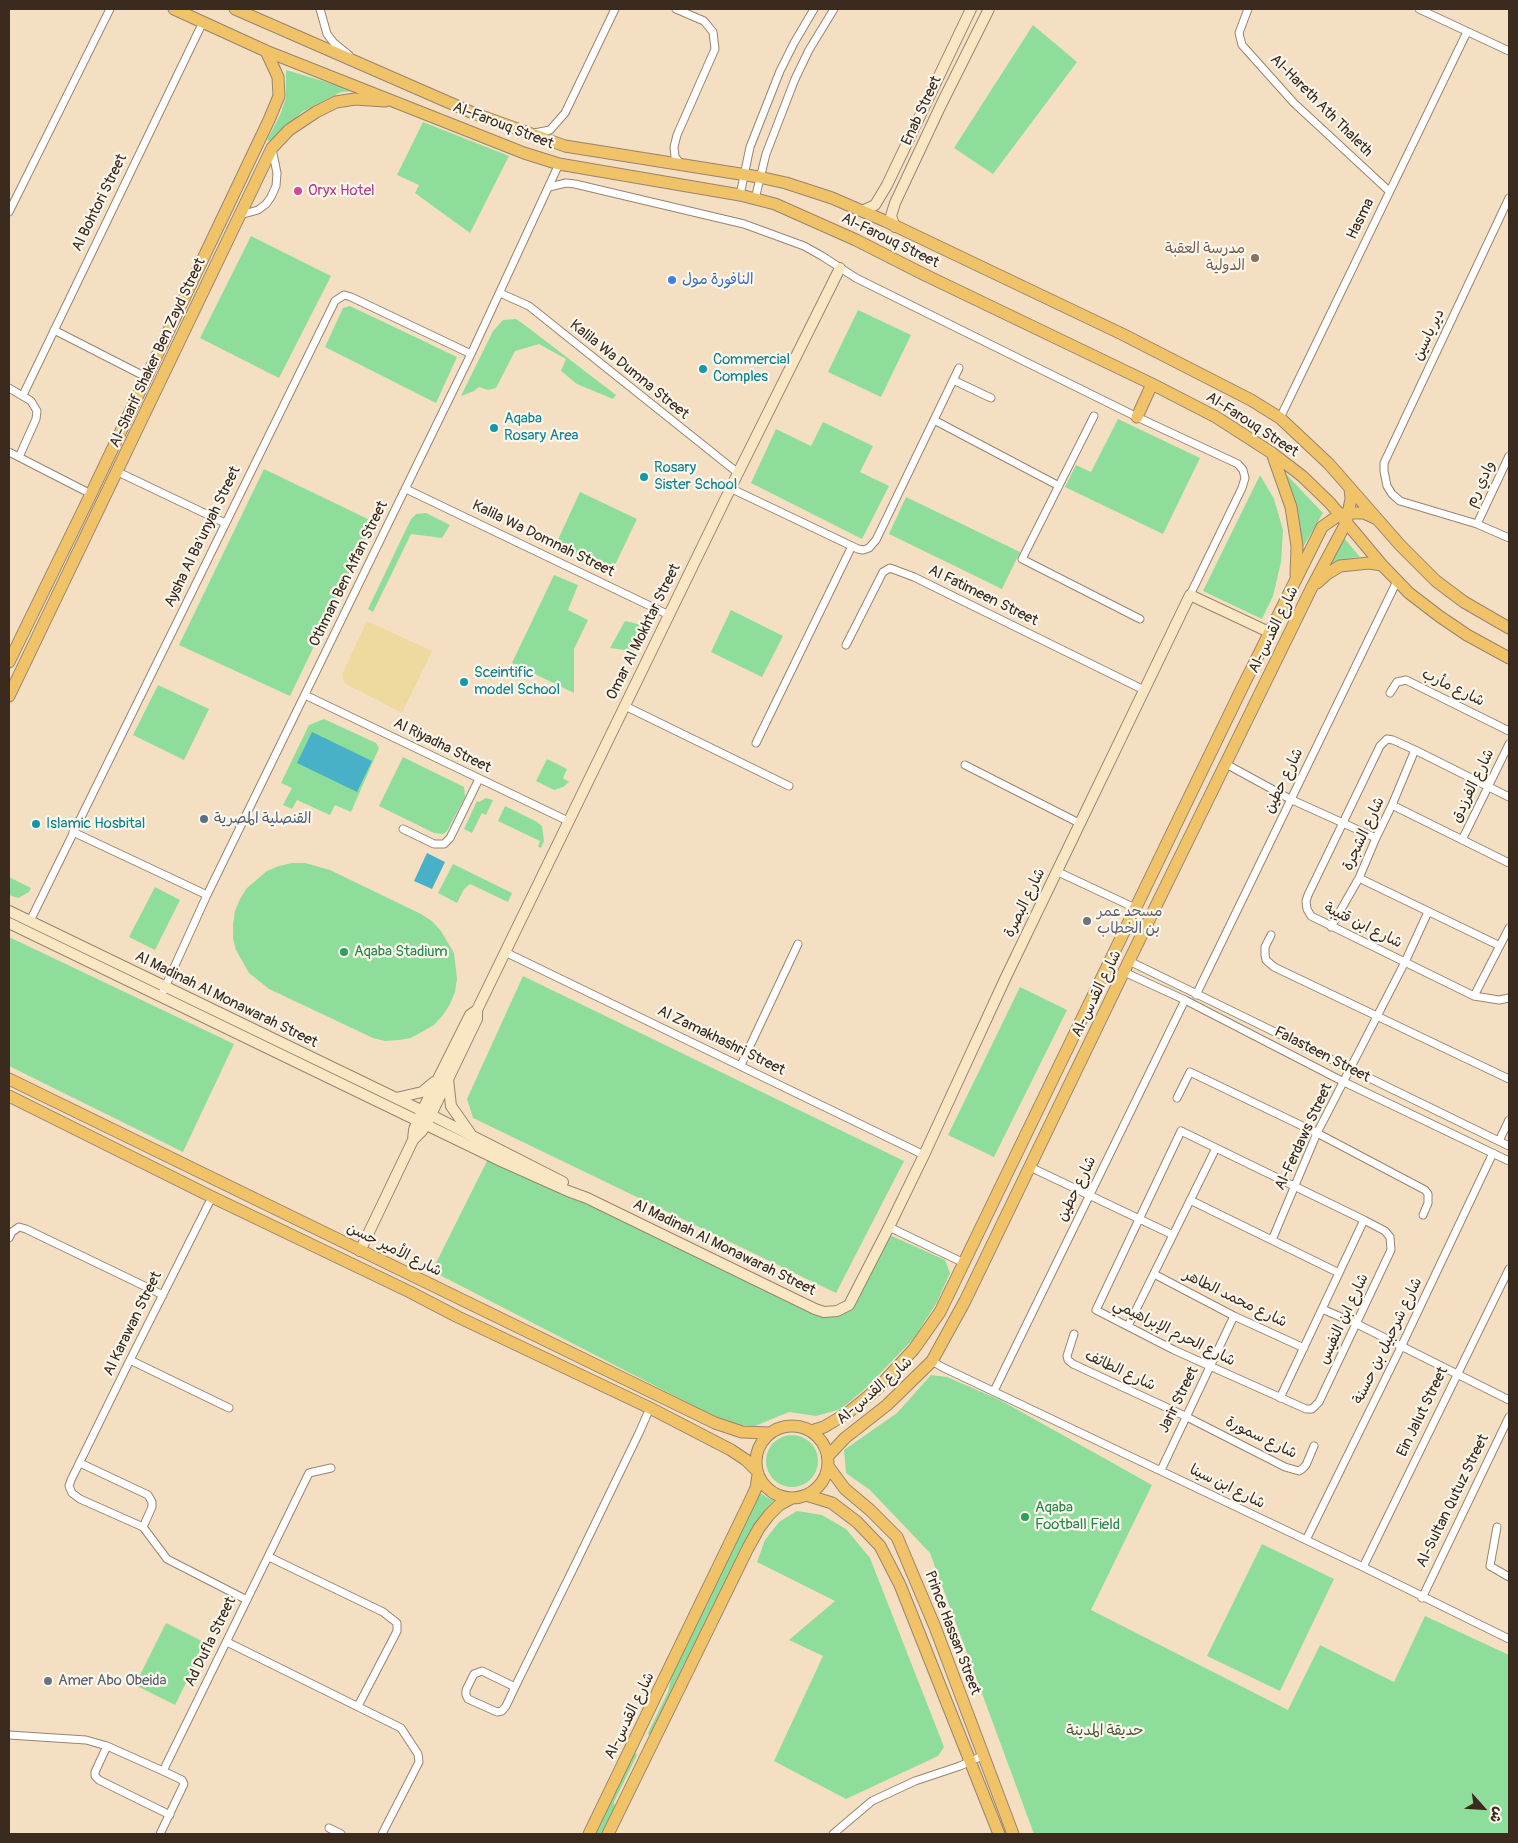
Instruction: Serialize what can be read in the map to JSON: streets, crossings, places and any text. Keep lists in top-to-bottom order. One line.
{"streets":{"main road":["Enab Street","Al-Farouq Street","Al-Sharif Shaker Ben Zayd Street","Al-شارع القدس","Omar Al Mokhtar Street","شارع البصرة","Al Madinah Al Monawarah Street","شارع الأمير حسن","Prince Hassan Street"],"street":["Al-Hareth Ath Thaleth","Al Bohtori Street","Hasma","دير ياسين","Kalila Wa Dumna Street","وادي رم","Aysha Al Ba'unyah Street","Kalila Wa Domnah Street","Othman Ben Affan Street","Al Fatimeen Street","شارع مأرب","Al Riyadha Street","شارع حطين","شارع الفرزدق","شارع الشجرة","شارع ابن قتيبة","Al Zamakhashri Street","Falasteen Street","Al-Ferdaws Street","شارع محمد الطاهر","شارع ابن النفيس","Al Karawan Street","شارع الحرم الإبراهيمي","شارع شرحبيل بن حسنة","شارع الطائف","Jarir Street","Ein Jalut Street","شارع سمورة","شارع ابن سينا","Al-Sultan Qutuz Street","Ad Dufla Street"]},"crossings":[["Al-Hareth Ath Thaleth","Hasma"],["Enab Street","Al-Farouq Street"],["Al-Farouq Street","Al Bohtori Street"],["Al-Farouq Street","Hasma"],["Al-Farouq Street","Al-Sharif Shaker Ben Zayd Street"],["Al-Farouq Street","Othman Ben Affan Street"],["Al-Farouq Street","Al-شارع القدس"],["Al-Farouq Street","شارع حطين"],["دير ياسين","وادي رم"],["Kalila Wa Dumna Street","Othman Ben Affan Street"],["Kalila Wa Dumna Street","Omar Al Mokhtar Street"],["Aysha Al Ba'unyah Street","Othman Ben Affan Street"],["Aysha Al Ba'unyah Street","Al Madinah Al Monawarah Street"],["Kalila Wa Domnah Street","Othman Ben Affan Street"],["Kalila Wa Domnah Street","Omar Al Mokhtar Street"],["Othman Ben Affan Street","Al Riyadha Street"],["Othman Ben Affan Street","Al Madinah Al Monawarah Street"],["Al Fatimeen Street","شارع البصرة"],["Al-شارع القدس","Falasteen Street"],["Al-شارع القدس","شارع الأمير حسن"],["Al-شارع القدس","شارع ابن سينا"],["Al-شارع القدس","Prince Hassan Street"],["Omar Al Mokhtar Street","Al Riyadha Street"],["Omar Al Mokhtar Street","Al Madinah Al Monawarah Street"],["Omar Al Mokhtar Street","Al Zamakhashri Street"],["Omar Al Mokhtar Street","شارع الأمير حسن"],["شارع حطين","Falasteen Street"],["شارع حطين","شارع ابن سينا"],["شارع الشجرة","شارع ابن قتيبة"],["شارع البصرة","Al Madinah Al Monawarah Street"],["شارع البصرة","Al Zamakhashri Street"],["شارع ابن قتيبة","Al-Ferdaws Street"],["Falasteen Street","Al-Ferdaws Street"],["Falasteen Street","شارع شرحبيل بن حسنة"],["شارع الأمير حسن","Al Karawan Street"],["شارع الأمير حسن","Prince Hassan Street"],["شارع محمد الطاهر","Jarir Street"],["شارع ابن النفيس","شارع الحرم الإبراهيمي"],["شارع الحرم الإبراهيمي","Jarir Street"],["شارع شرحبيل بن حسنة","شارع ابن سينا"],["شارع الطائف","Jarir Street"],["شارع الطائف","شارع سمورة"],["Jarir Street","شارع سمورة"],["Jarir Street","شارع ابن سينا"],["Ein Jalut Street","شارع ابن سينا"],["شارع ابن سينا","Al-Sultan Qutuz Street"]],"parks":["حديقة المدينة"],"places":["Oryx Hotel","مدرسة العقبة الدولية","النافورة مول","Commercial Comples","Aqaba Rosary Area","Rosary Sister School","Sceintific model School","القنصلية المصرية","Islamic Hosbital","مسجد عمر بن الخطاب","Aqaba Stadium","Aqaba Football Field","Amer Abo Obeida"],"north":"bottom right"}
